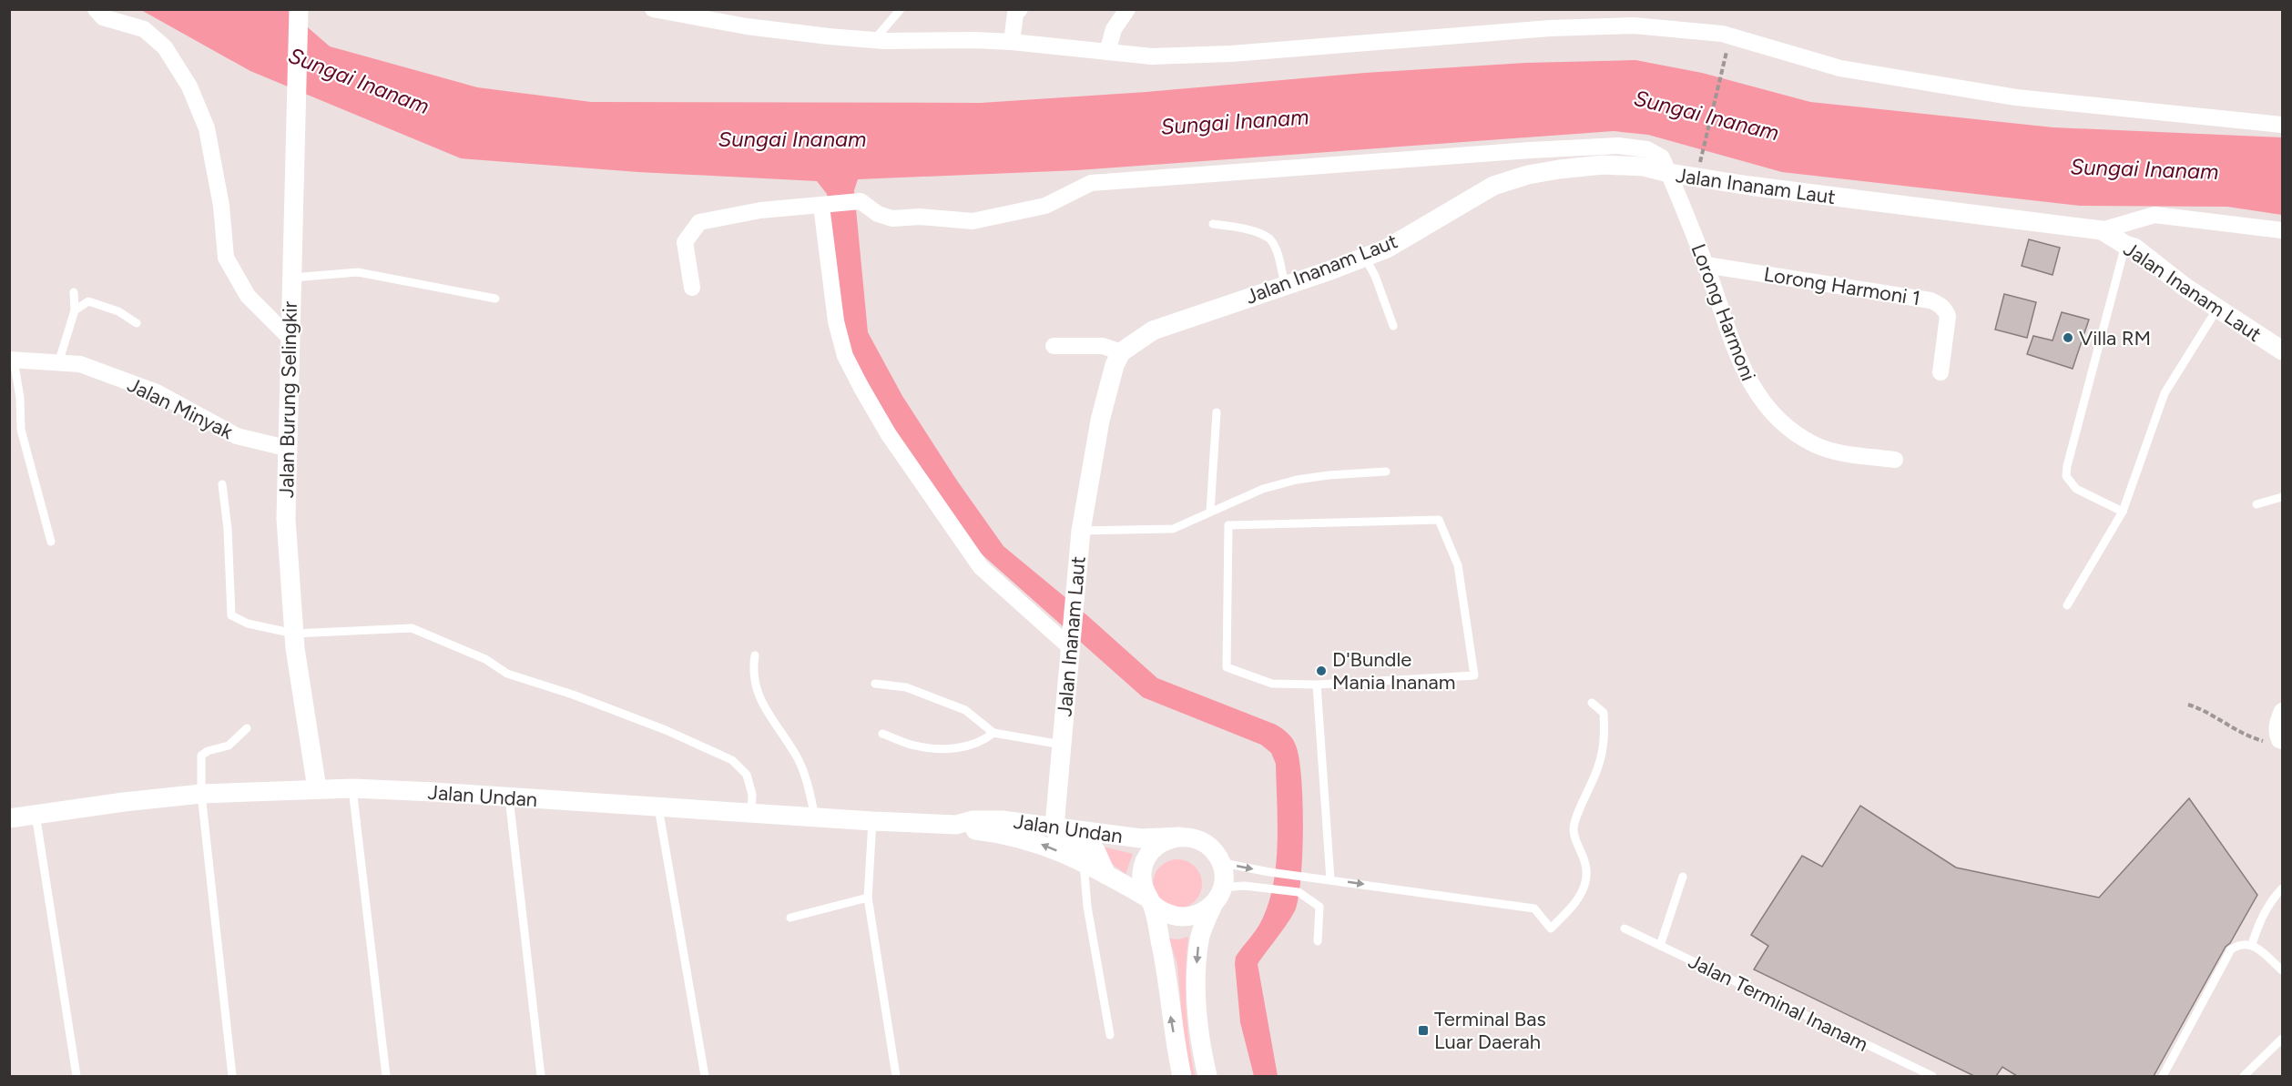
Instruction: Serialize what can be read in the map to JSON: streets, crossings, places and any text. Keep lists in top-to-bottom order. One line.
{"streets":{"street":["Jalan Inanam Laut","Lorong Harmoni 1","Lorong Harmoni","Jalan Burung Selingkir","Jalan Minyak","Jalan Undan"],"lane":["Jalan Terminal Inanam"]},"crossings":[["Jalan Inanam Laut","Lorong Harmoni"],["Jalan Inanam Laut","Jalan Undan"],["Lorong Harmoni 1","Lorong Harmoni"],["Jalan Burung Selingkir","Jalan Minyak"],["Jalan Burung Selingkir","Jalan Undan"]],"water":["Sungai Inanam"],"places":{"other":["Villa RM","D'Bundle Mania Inanam"],"transit":["Terminal Bas Luar Daerah"]}}
